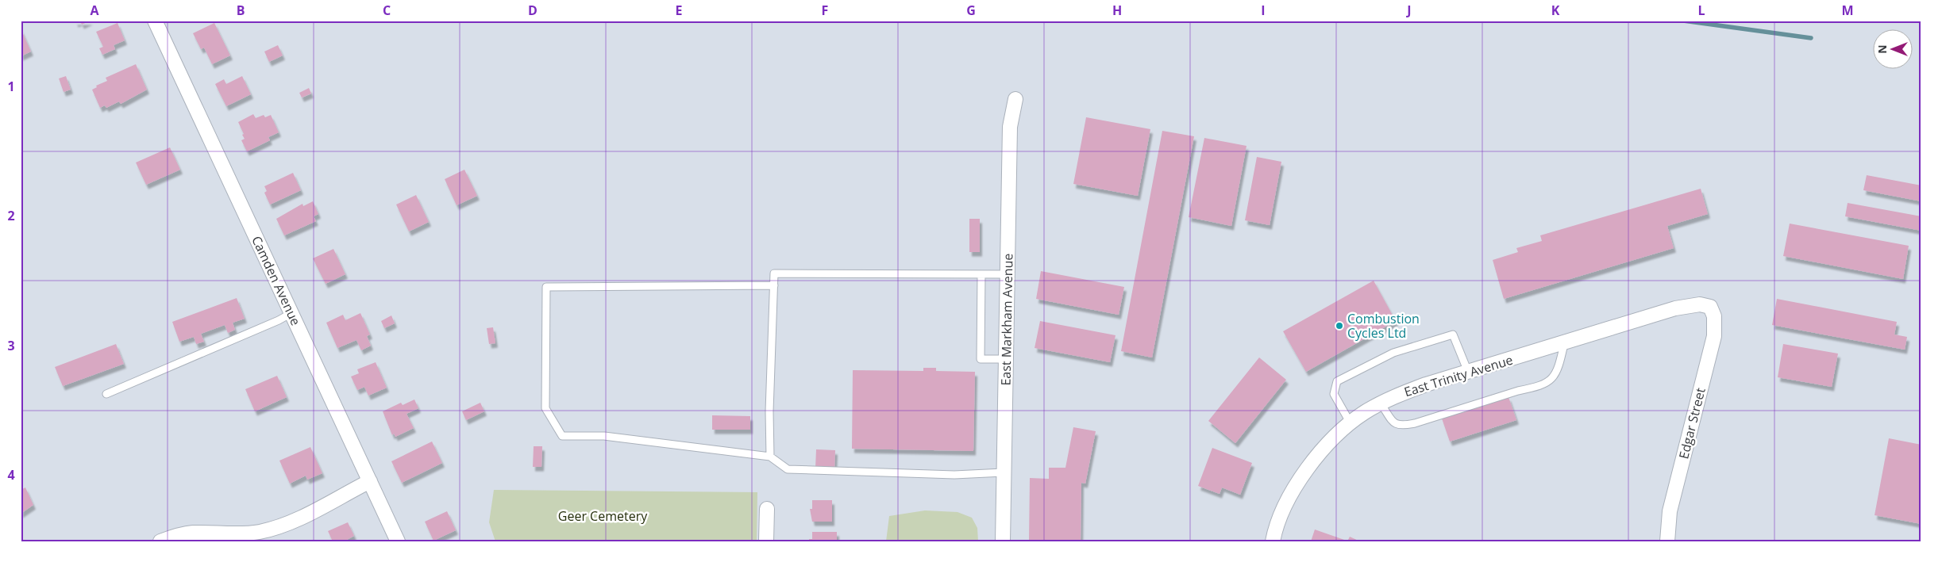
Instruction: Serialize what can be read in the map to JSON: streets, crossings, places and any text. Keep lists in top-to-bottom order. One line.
{"streets":{"street":["Camden Avenue","East Markham Avenue","East Trinity Avenue","Edgar Street"]},"crossings":[["East Trinity Avenue","Edgar Street"]],"parks":["Geer Cemetery"],"places":["Combustion Cycles Ltd"],"north":"left","grid":{"columns":["A","B","C","D","E","F","G","H","I","J","K","L","M"],"rows":["1","2","3","4"]}}
